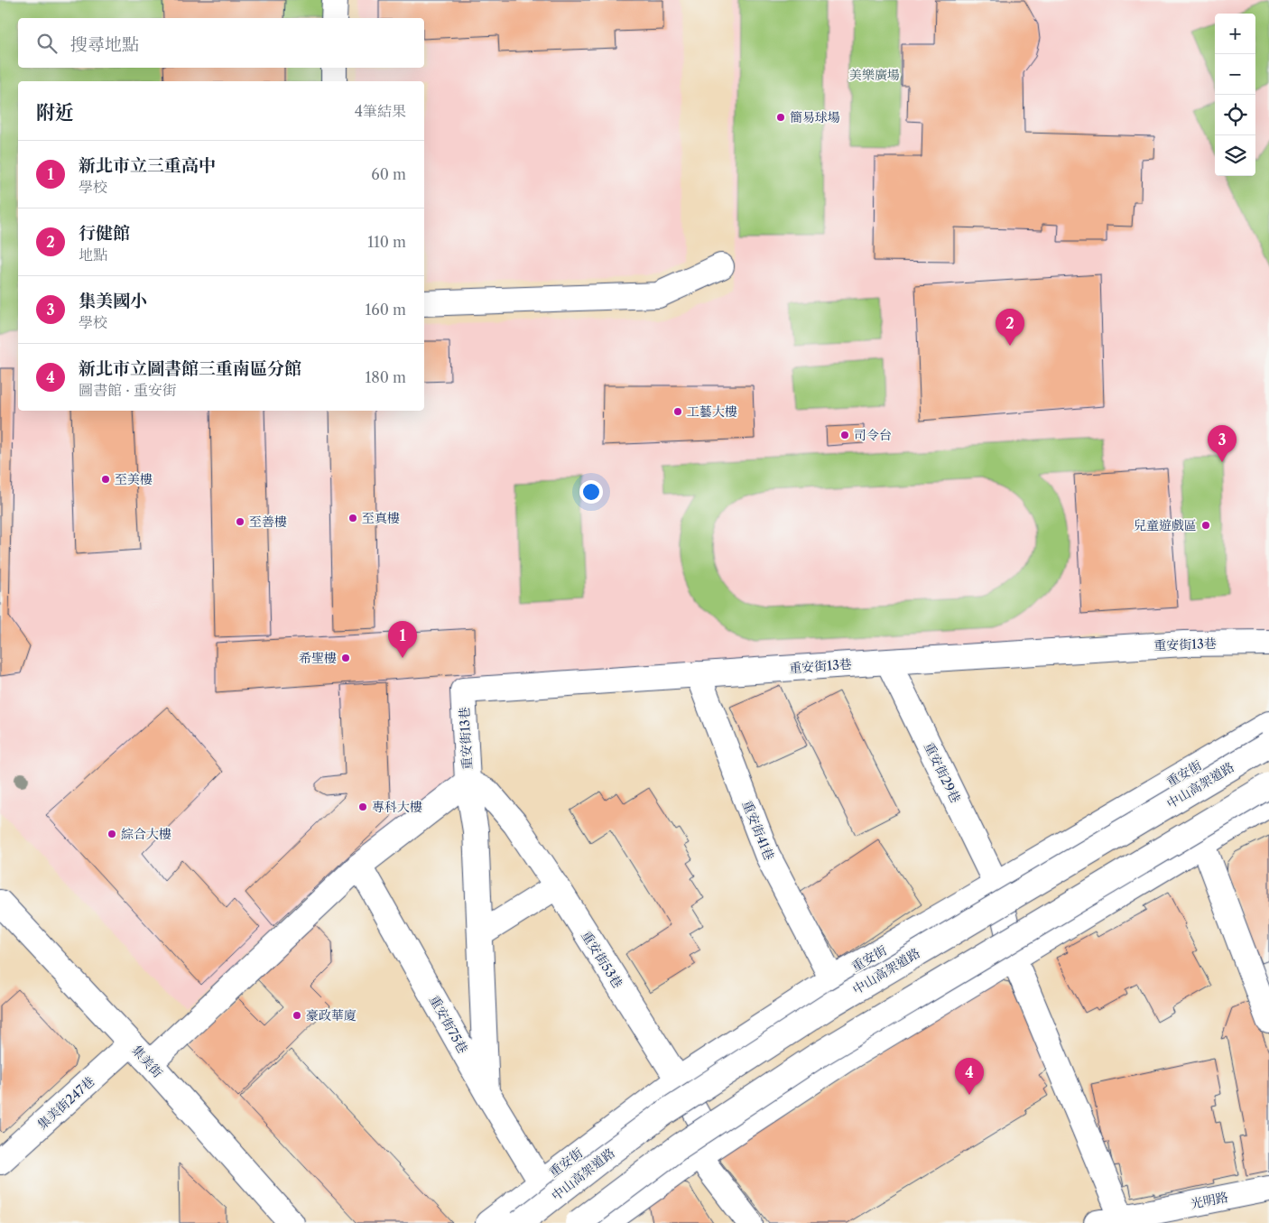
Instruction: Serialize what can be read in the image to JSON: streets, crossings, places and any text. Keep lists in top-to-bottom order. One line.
{"streets":{"main road":["重安街13巷","重安街29巷","重安街","中山高架道路","重安街41巷","重安街53巷","重安街75巷","集美街","集美街247巷","光明路"]},"crossings":[["重安街13巷","重安街29巷"],["重安街13巷","重安街41巷"],["重安街13巷","重安街53巷"],["重安街29巷","重安街"],["重安街29巷","光明路"],["重安街","重安街41巷"],["重安街","重安街53巷"],["重安街","重安街75巷"],["集美街","集美街247巷"]],"parks":["美樂廣場"],"places":["簡易球場","工藝大樓","司令台","至美樓","至真樓","至善樓","兒童遊戲區","希聖樓","專科大樓","綜合大樓","豪政華廈"],"page":{"map_buttons":["+","−"],"search":"搜尋地點","heading":["附近","4筆結果"],"list":[{"mark":"1","name":"新北市立三重高中","note":"學校","value":"60 m"},{"mark":"2","name":"行健館","note":"地點","value":"110 m"},{"mark":"3","name":"集美國小","note":"學校","value":"160 m"},{"mark":"4","name":"新北市立圖書館三重南區分館","note":"圖書館 · 重安街","value":"180 m"}],"pins":["2","3","1","4"]}}
